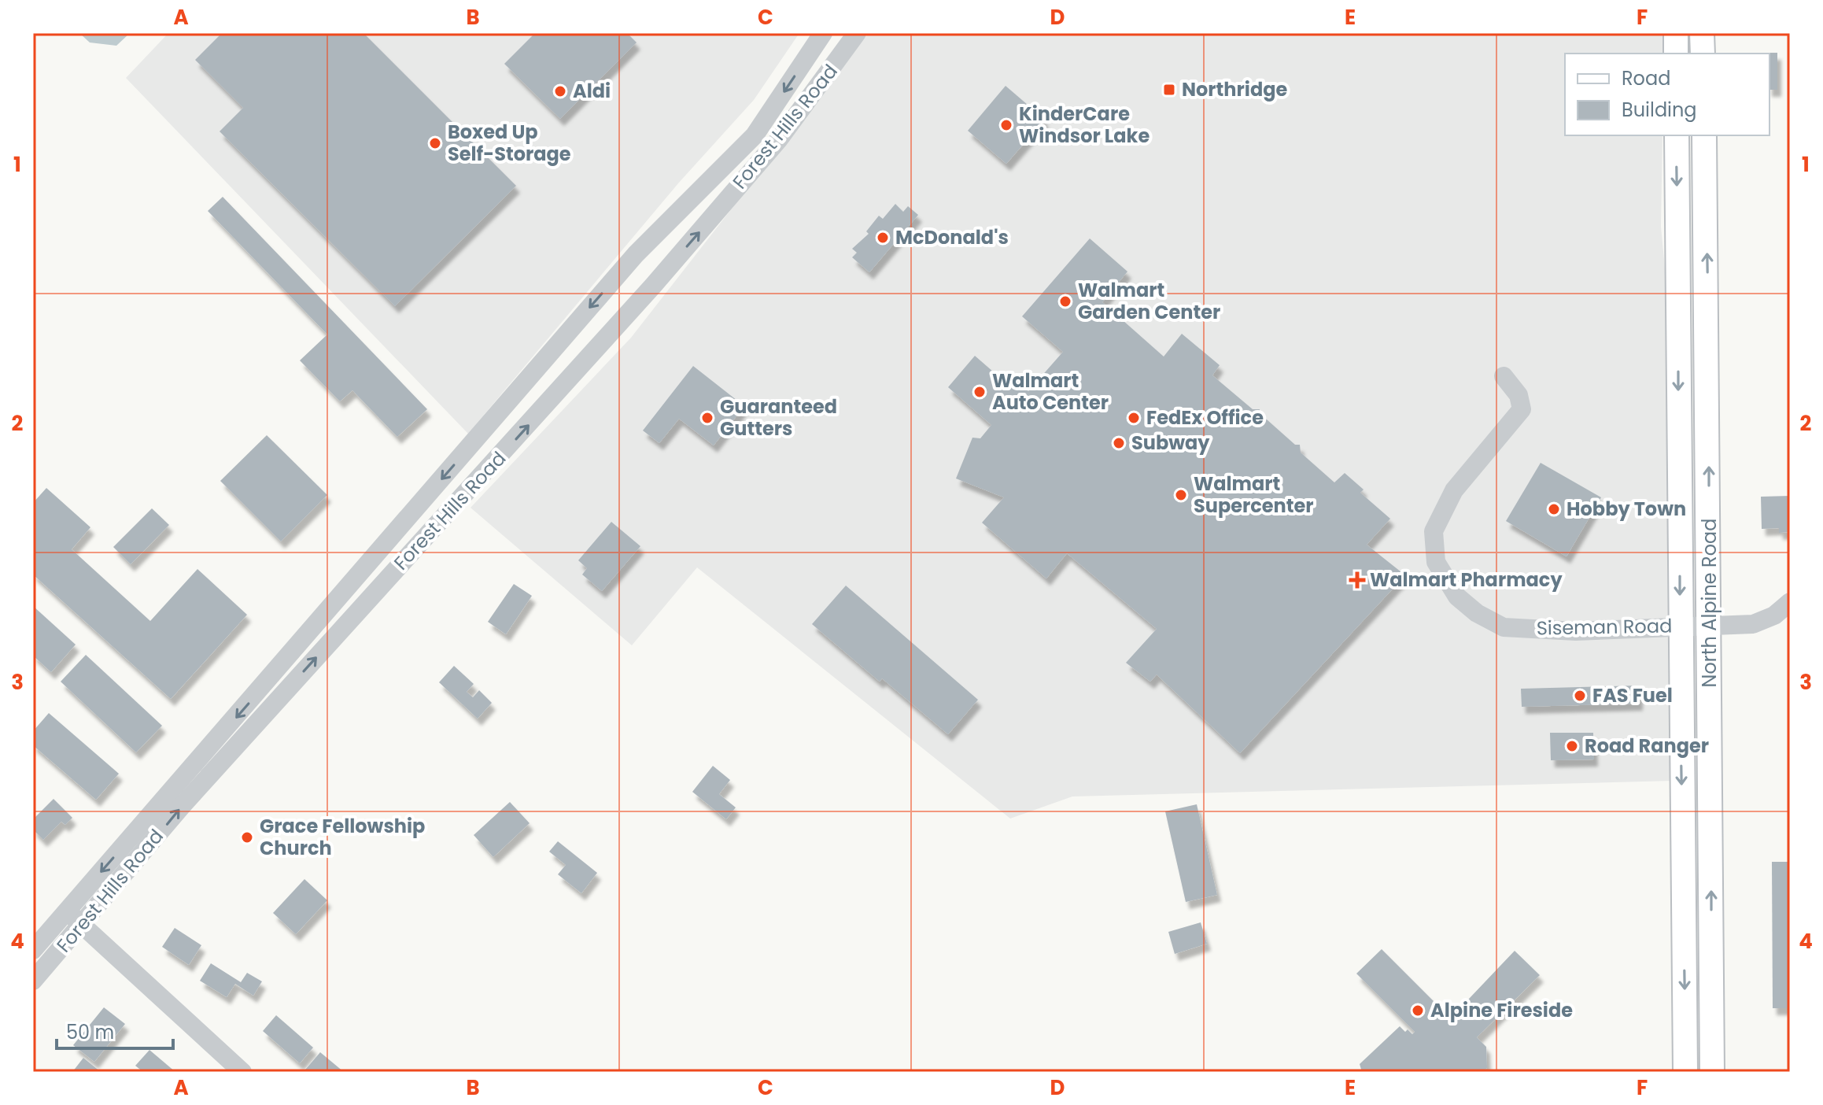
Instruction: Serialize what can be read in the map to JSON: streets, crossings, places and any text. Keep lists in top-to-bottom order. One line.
{"streets":{"main road":["North Alpine Road"],"street":["Forest Hills Road","Siseman Road"]},"crossings":[["North Alpine Road","Siseman Road"]],"places":{"transit":["Northridge"],"other":["Aldi","KinderCare Windsor Lake","Boxed Up Self-Storage","McDonald's","Walmart Garden Center","Walmart Auto Center","Guaranteed Gutters","FedEx Office","Subway","Walmart Supercenter","Hobby Town","FAS Fuel","Road Ranger","Grace Fellowship Church","Alpine Fireside"],"health":["Walmart Pharmacy"]},"legend":["Road","Building"],"scale_bar":"50 m","grid":{"columns":["A","B","C","D","E","F"],"rows":["1","2","3","4"]}}
